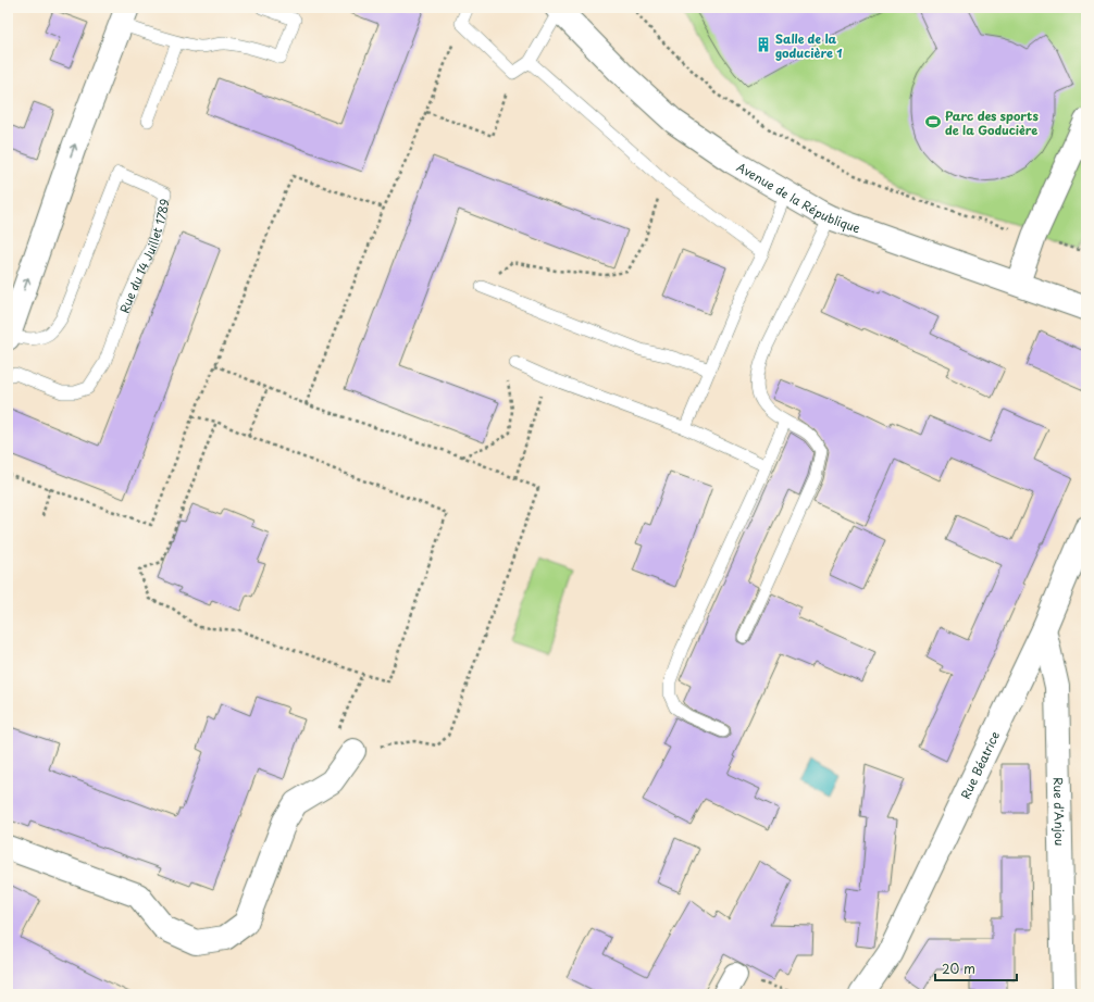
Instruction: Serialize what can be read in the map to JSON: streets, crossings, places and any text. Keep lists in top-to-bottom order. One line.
{"streets":{"street":["Avenue de la République","Rue du 14 Juillet 1789","Rue Béatrice","Rue d'Anjou"]},"crossings":[["Rue Béatrice","Rue d'Anjou"]],"places":{"building":["Salle de la goducière 1"],"sports":["Parc des sports de la Goducière"]},"scale_bar":"20 m"}
